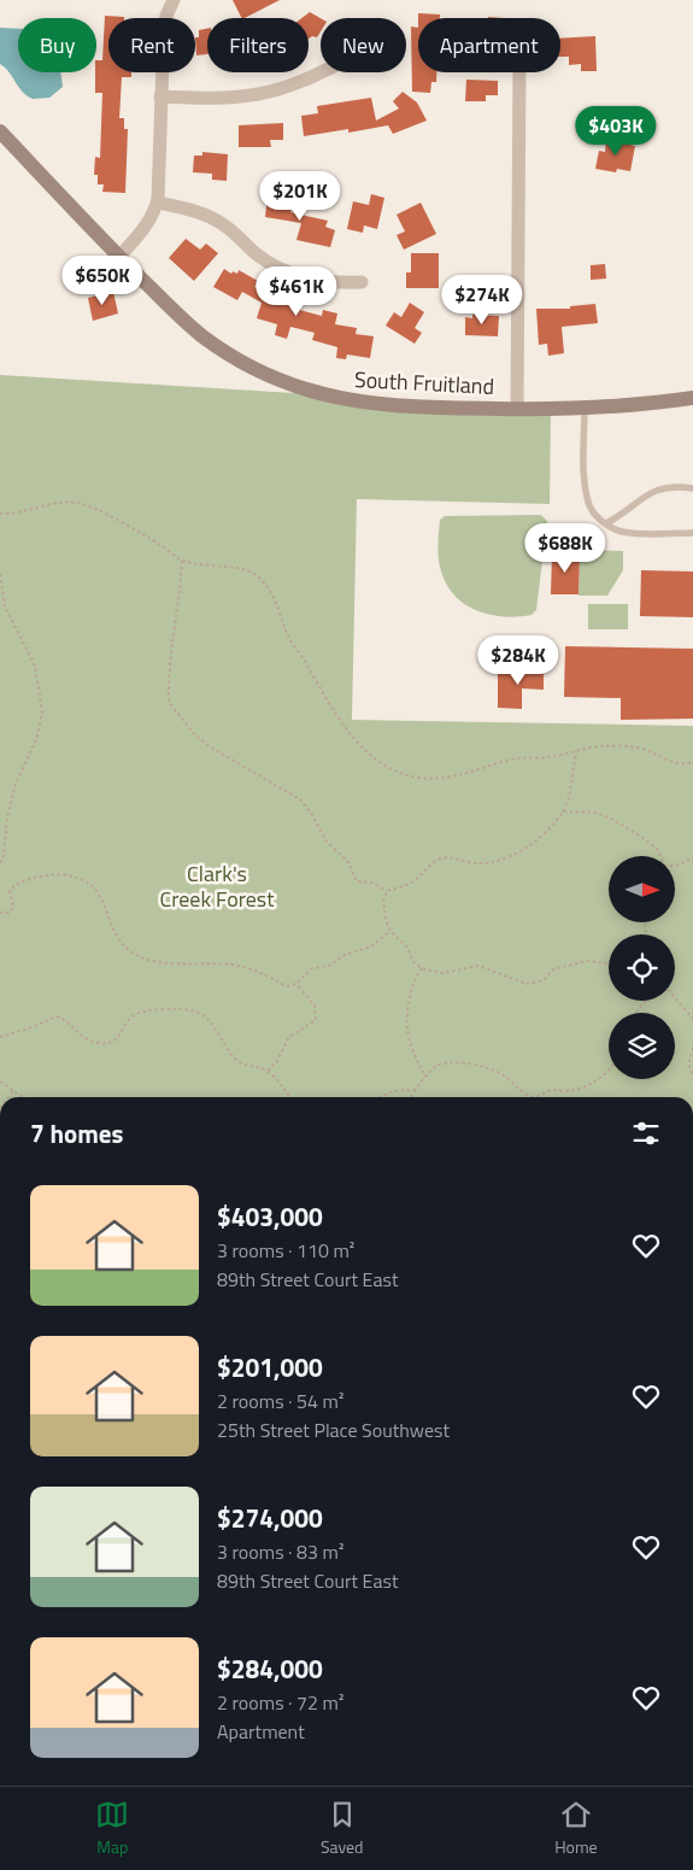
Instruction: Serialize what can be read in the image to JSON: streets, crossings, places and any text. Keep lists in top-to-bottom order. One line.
{"streets":{"street":["South Fruitland"]},"parks":["Clark's Creek Forest"],"north":"right","page":{"chip":["Buy","Rent","Filters","New","Apartment"],"price":["$403K","$201K","$650K","$461K","$274K","$688K","$284K"],"heading":"7 homes","list":[{"name":"$403,000","note":"3 rooms · 110 m² · 89th Street Court East"},{"name":"$201,000","note":"2 rooms · 54 m² · 25th Street Place Southwest"},{"name":"$274,000","note":"3 rooms · 83 m² · 89th Street Court East"},{"name":"$284,000","note":"2 rooms · 72 m² · Apartment"}],"tabs":["Map","Saved","Home"]}}
